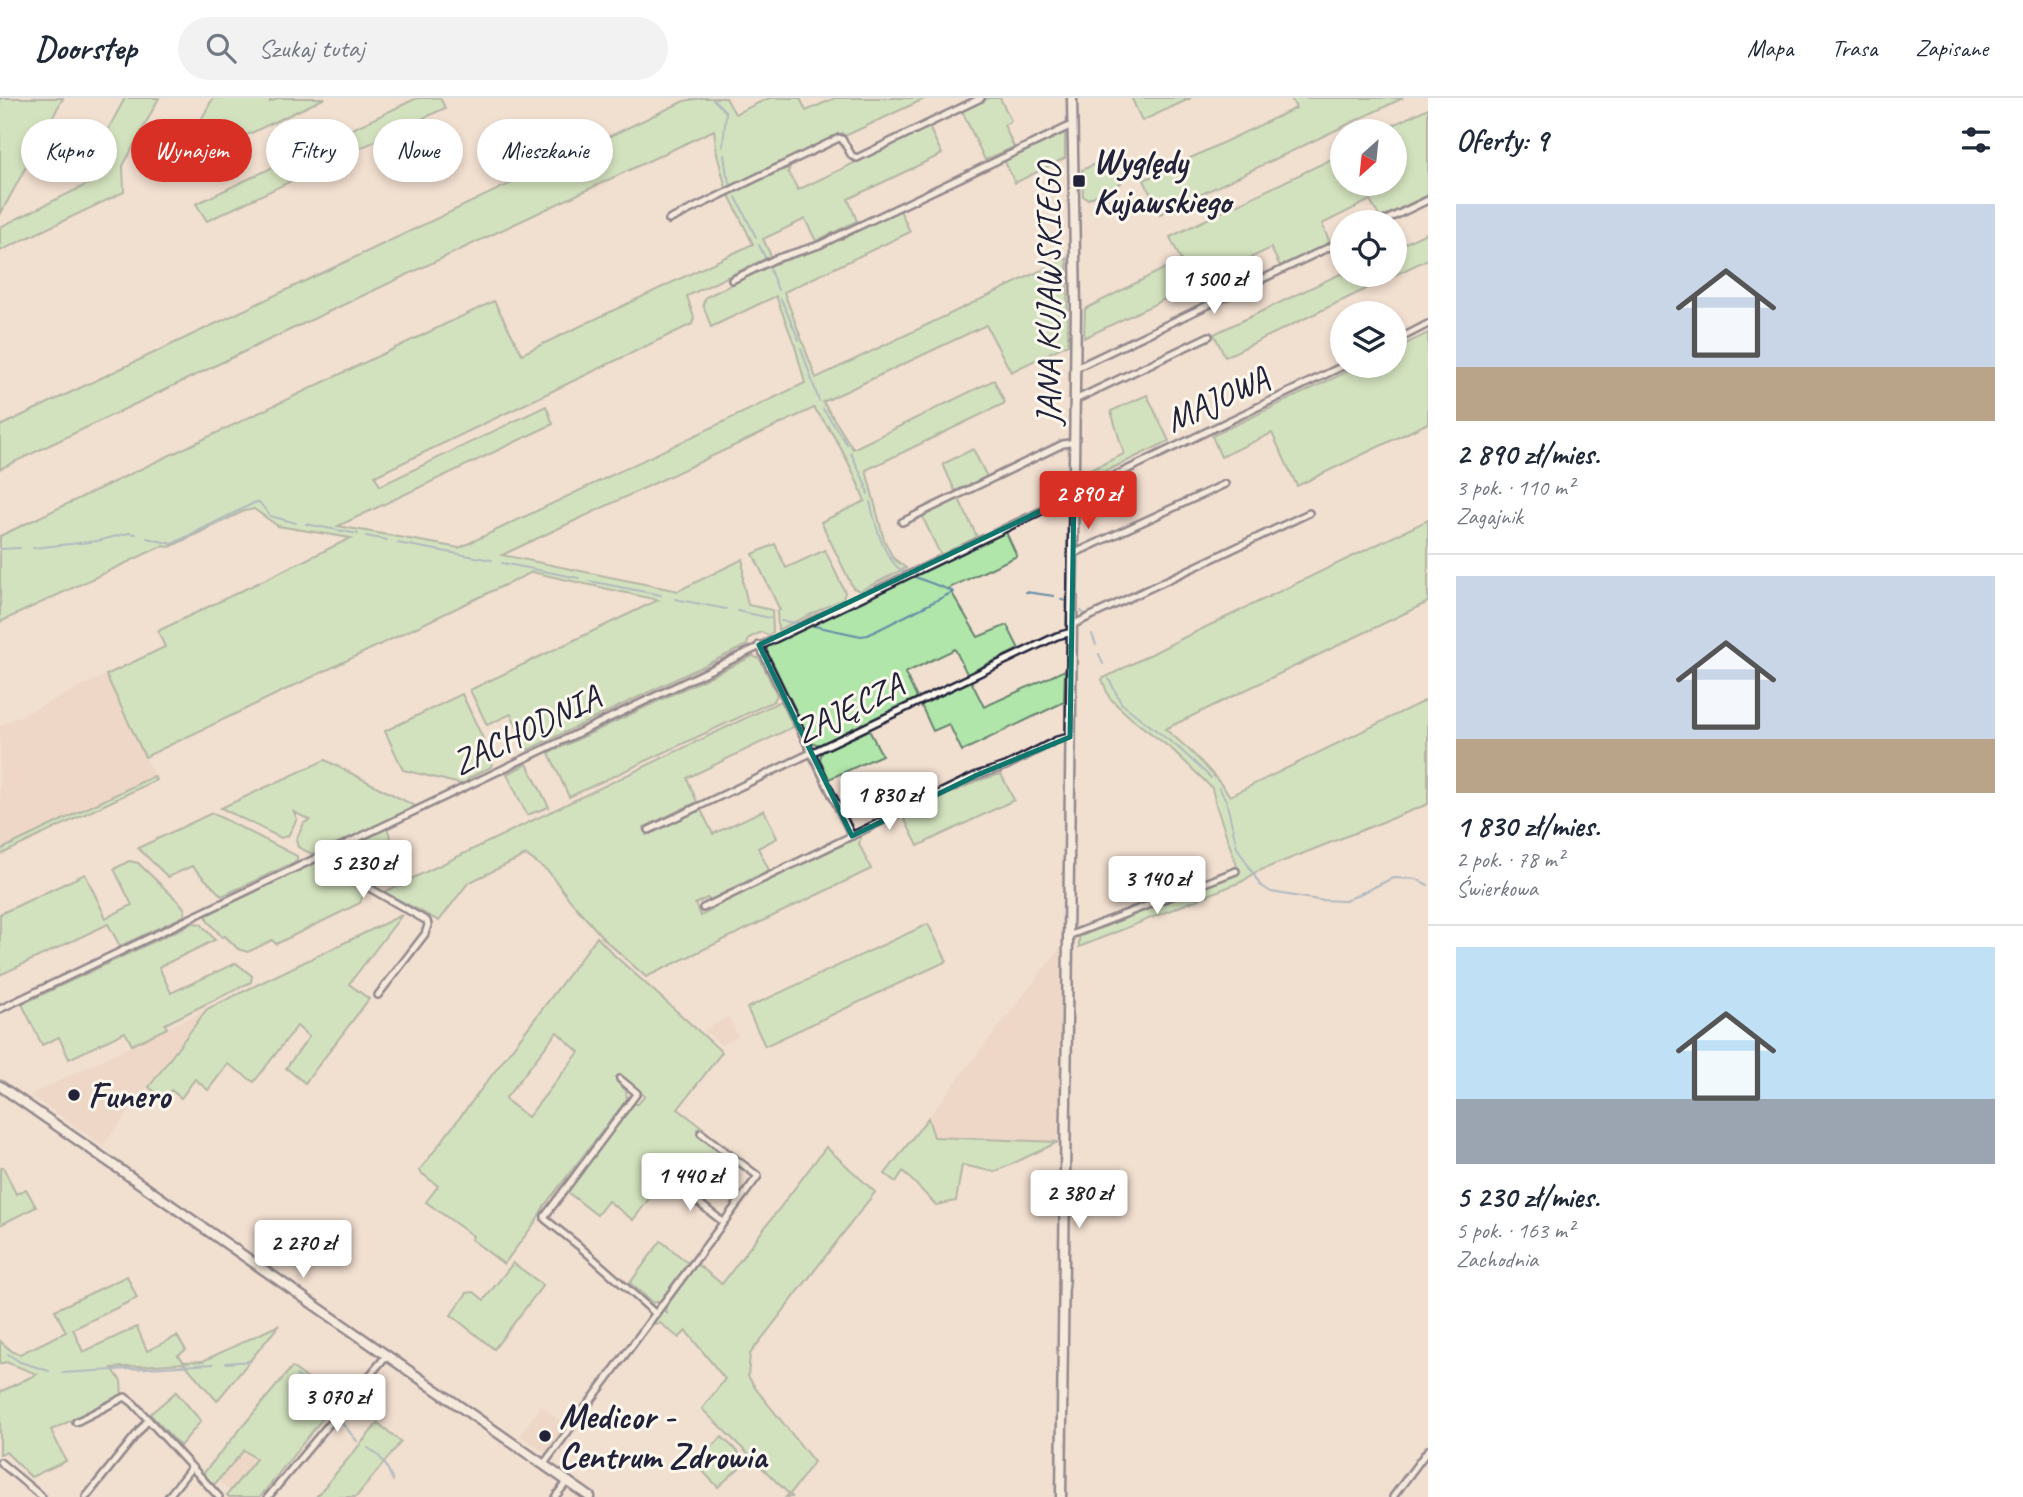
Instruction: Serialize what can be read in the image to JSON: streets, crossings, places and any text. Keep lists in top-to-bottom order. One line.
{"streets":{"main road":["JANA KUJAWSKIEGO"],"street":["MAJOWA","ZAJĘCZA","ZACHODNIA"]},"crossings":[["JANA KUJAWSKIEGO","MAJOWA"],["JANA KUJAWSKIEGO","ZAJĘCZA"],["JANA KUJAWSKIEGO","ZACHODNIA"],["MAJOWA","ZACHODNIA"]],"places":{"transit":["Wyględy Kujawskiego"],"other":["Funero","Medicor - Centrum Zdrowia"]},"north":"bottom left","page":{"header":"Doorstep","search":"Szukaj tutaj","nav":["Mapa","Trasa","Zapisane"],"heading":"Oferty: 9","chip":["Kupno","Wynajem","Filtry","Nowe","Mieszkanie"],"list":[{"name":"2 890 zł/mies.","note":"3 pok. · 110 m² · Zagajnik"},{"name":"1 830 zł/mies.","note":"2 pok. · 78 m² · Świerkowa"},{"name":"5 230 zł/mies.","note":"5 pok. · 163 m² · Zachodnia"}],"price":["1 500 zł","2 890 zł","1 830 zł","5 230 zł","3 140 zł","1 440 zł","2 380 zł","2 270 zł","3 070 zł"]}}
